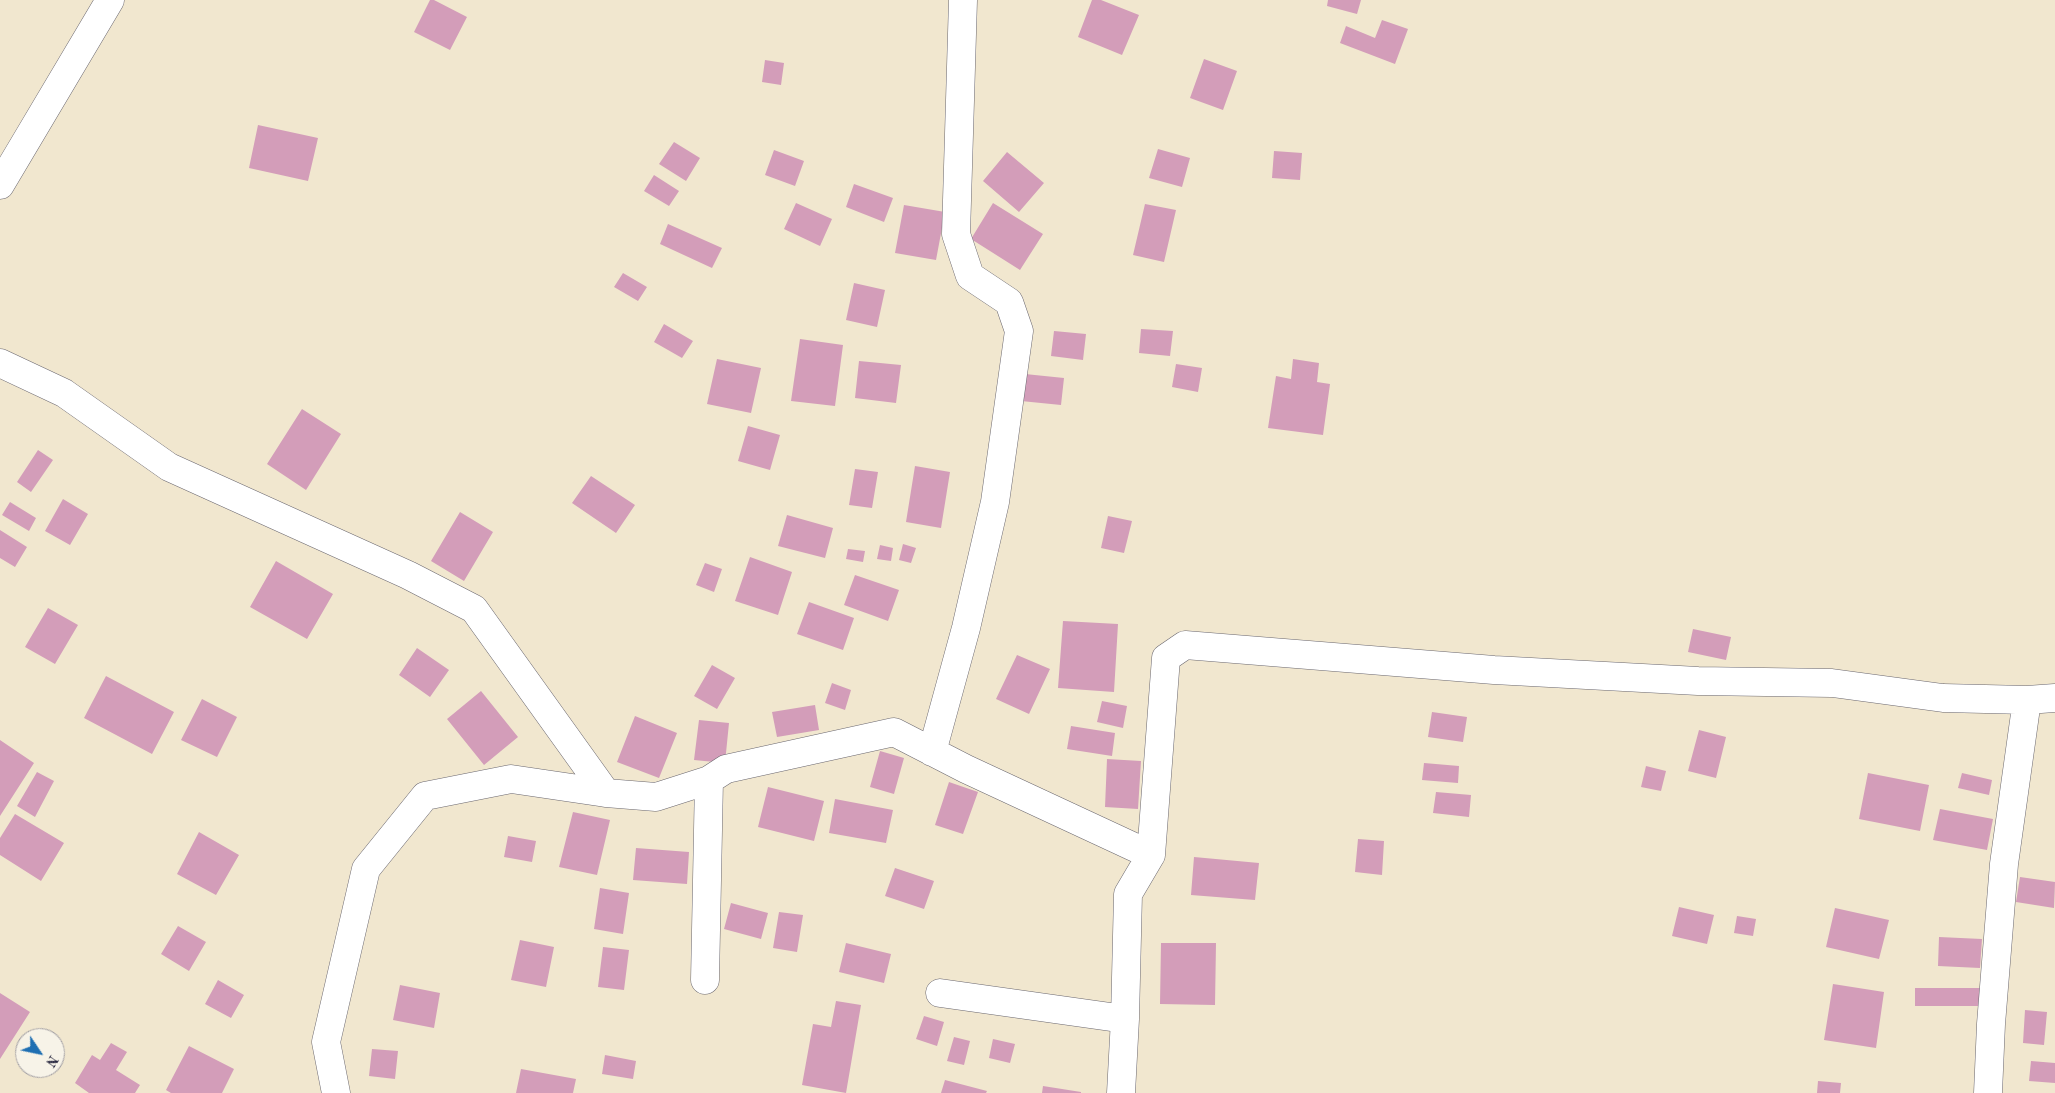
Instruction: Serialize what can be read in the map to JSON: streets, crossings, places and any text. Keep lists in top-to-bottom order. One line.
{"north":"bottom right"}
